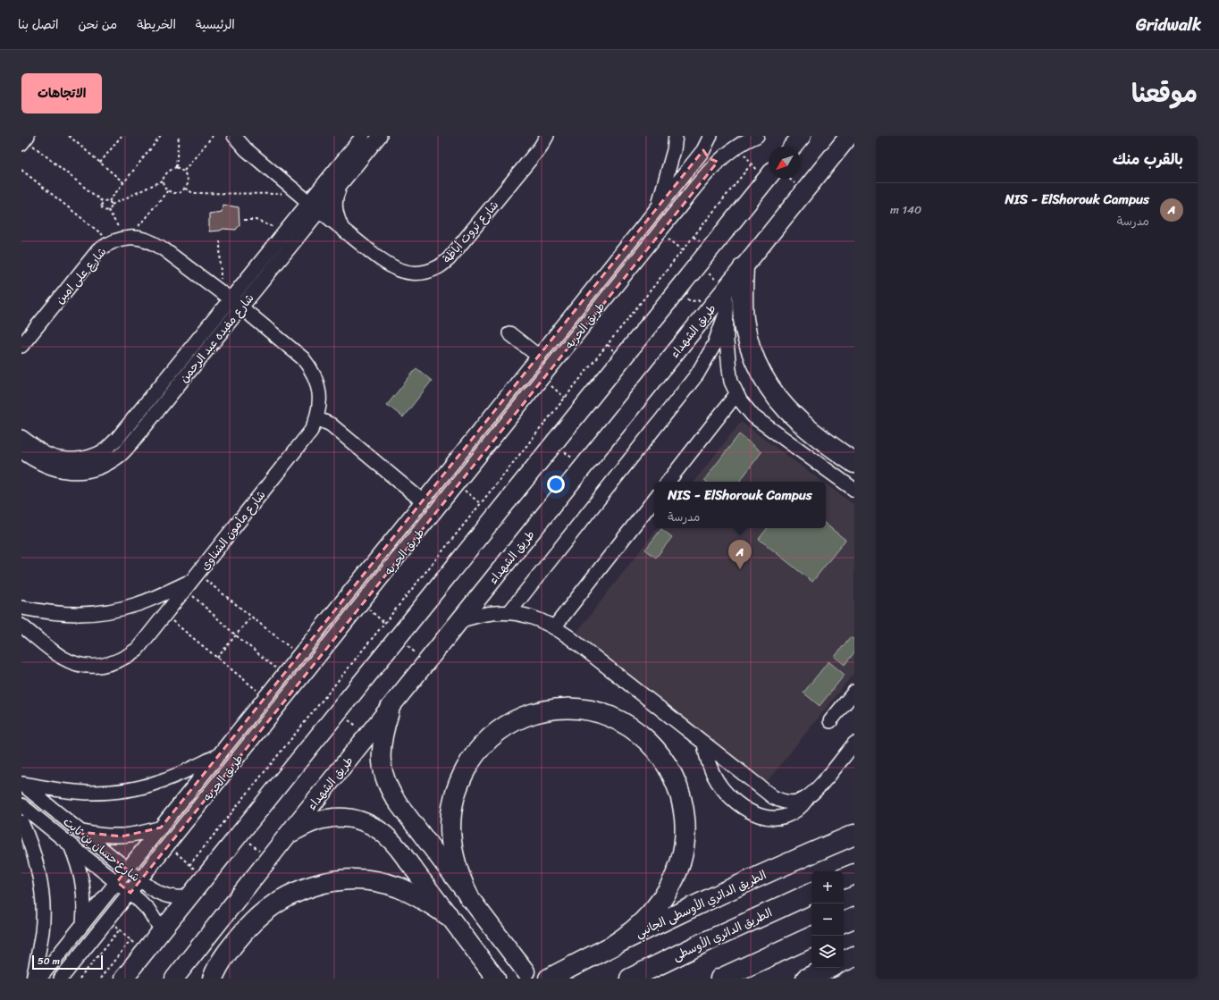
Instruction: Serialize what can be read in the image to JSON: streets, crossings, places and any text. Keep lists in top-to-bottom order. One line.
{"streets":{"highway":["الطريق الدائري الأوسطى الجانبي","الطريق الدائري الأوسطى"],"main road":["طريق الشهداء"],"street":["شارع ثروت أباظة","شارع على امين","طريق الحريه","شارع مفيده عبد الرحمن","شارع مأمون الشناوى","شارع حسان بن ثابت"]},"crossings":[["شارع ثروت أباظة","شارع مفيده عبد الرحمن"],["شارع على امين","شارع مفيده عبد الرحمن"],["شارع على امين","شارع مأمون الشناوى"],["طريق الحريه","شارع حسان بن ثابت"],["شارع مفيده عبد الرحمن","شارع مأمون الشناوى"]],"scale_bar":"50 m","north":"bottom left","page":{"header":"Gridwalk","nav":["الرئيسية","الخريطة","من نحن","اتصل بنا"],"title":"موقعنا","buttons":"الاتجاهات","heading":"بالقرب منك","list":[{"mark":"A","name":"NIS - ElShorouk Campus","note":"مدرسة","value":"140 m"}],"popup":["NIS - ElShorouk Campus","مدرسة"],"pins":"A","map_buttons":["+","−"],"scale":"50 m"}}
